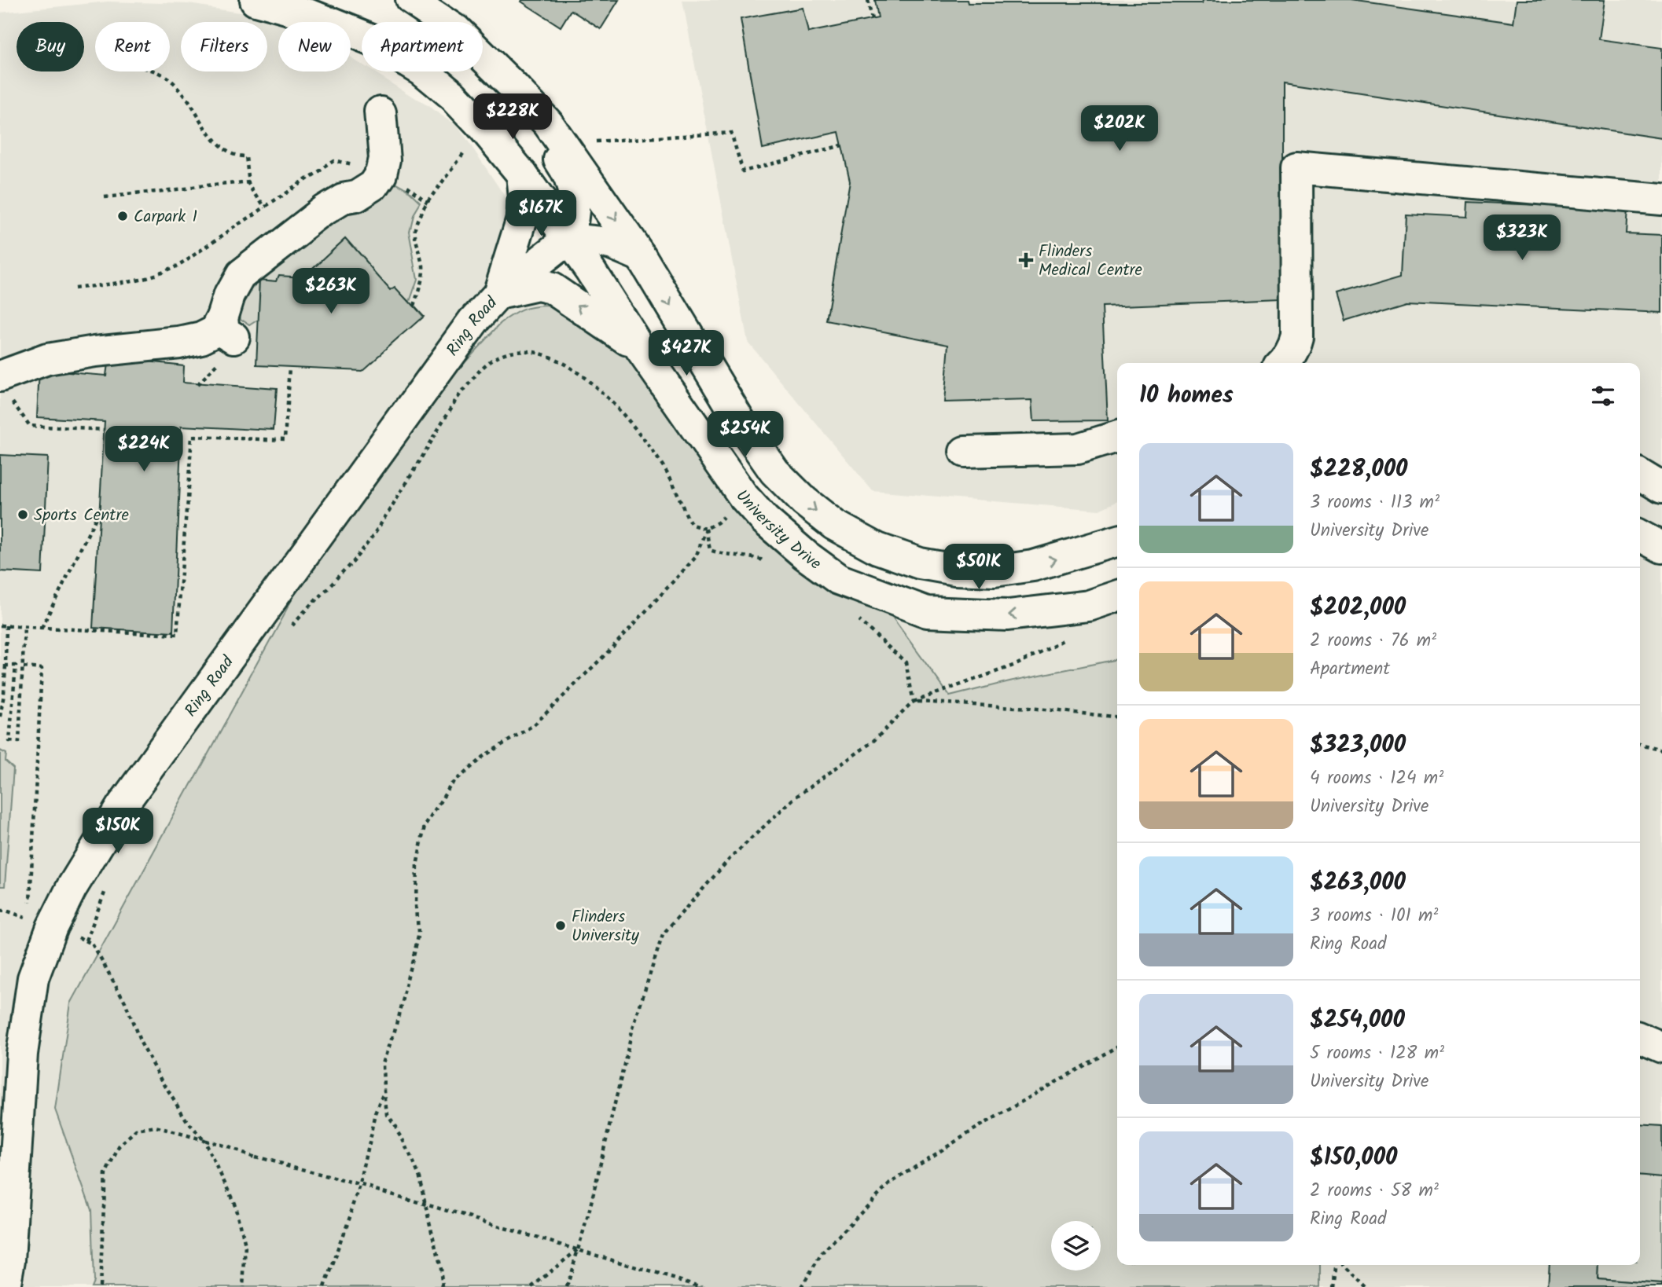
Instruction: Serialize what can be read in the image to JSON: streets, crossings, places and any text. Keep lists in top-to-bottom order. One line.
{"streets":{"street":["Ring Road","University Drive"]},"crossings":[["Ring Road","University Drive"]],"places":{"other":["Carpark 1","Sports Centre","Flinders University"],"health":["Flinders Medical Centre"]},"page":{"chip":["Buy","Rent","Filters","New","Apartment"],"price":["$228K","$202K","$167K","$323K","$263K","$427K","$254K","$224K","$501K","$150K"],"heading":"10 homes","list":[{"name":"$228,000","note":"3 rooms · 113 m² · University Drive"},{"name":"$202,000","note":"2 rooms · 76 m² · Apartment"},{"name":"$323,000","note":"4 rooms · 124 m² · University Drive"},{"name":"$263,000","note":"3 rooms · 101 m² · Ring Road"},{"name":"$254,000","note":"5 rooms · 128 m² · University Drive"},{"name":"$150,000","note":"2 rooms · 58 m² · Ring Road"}]}}
